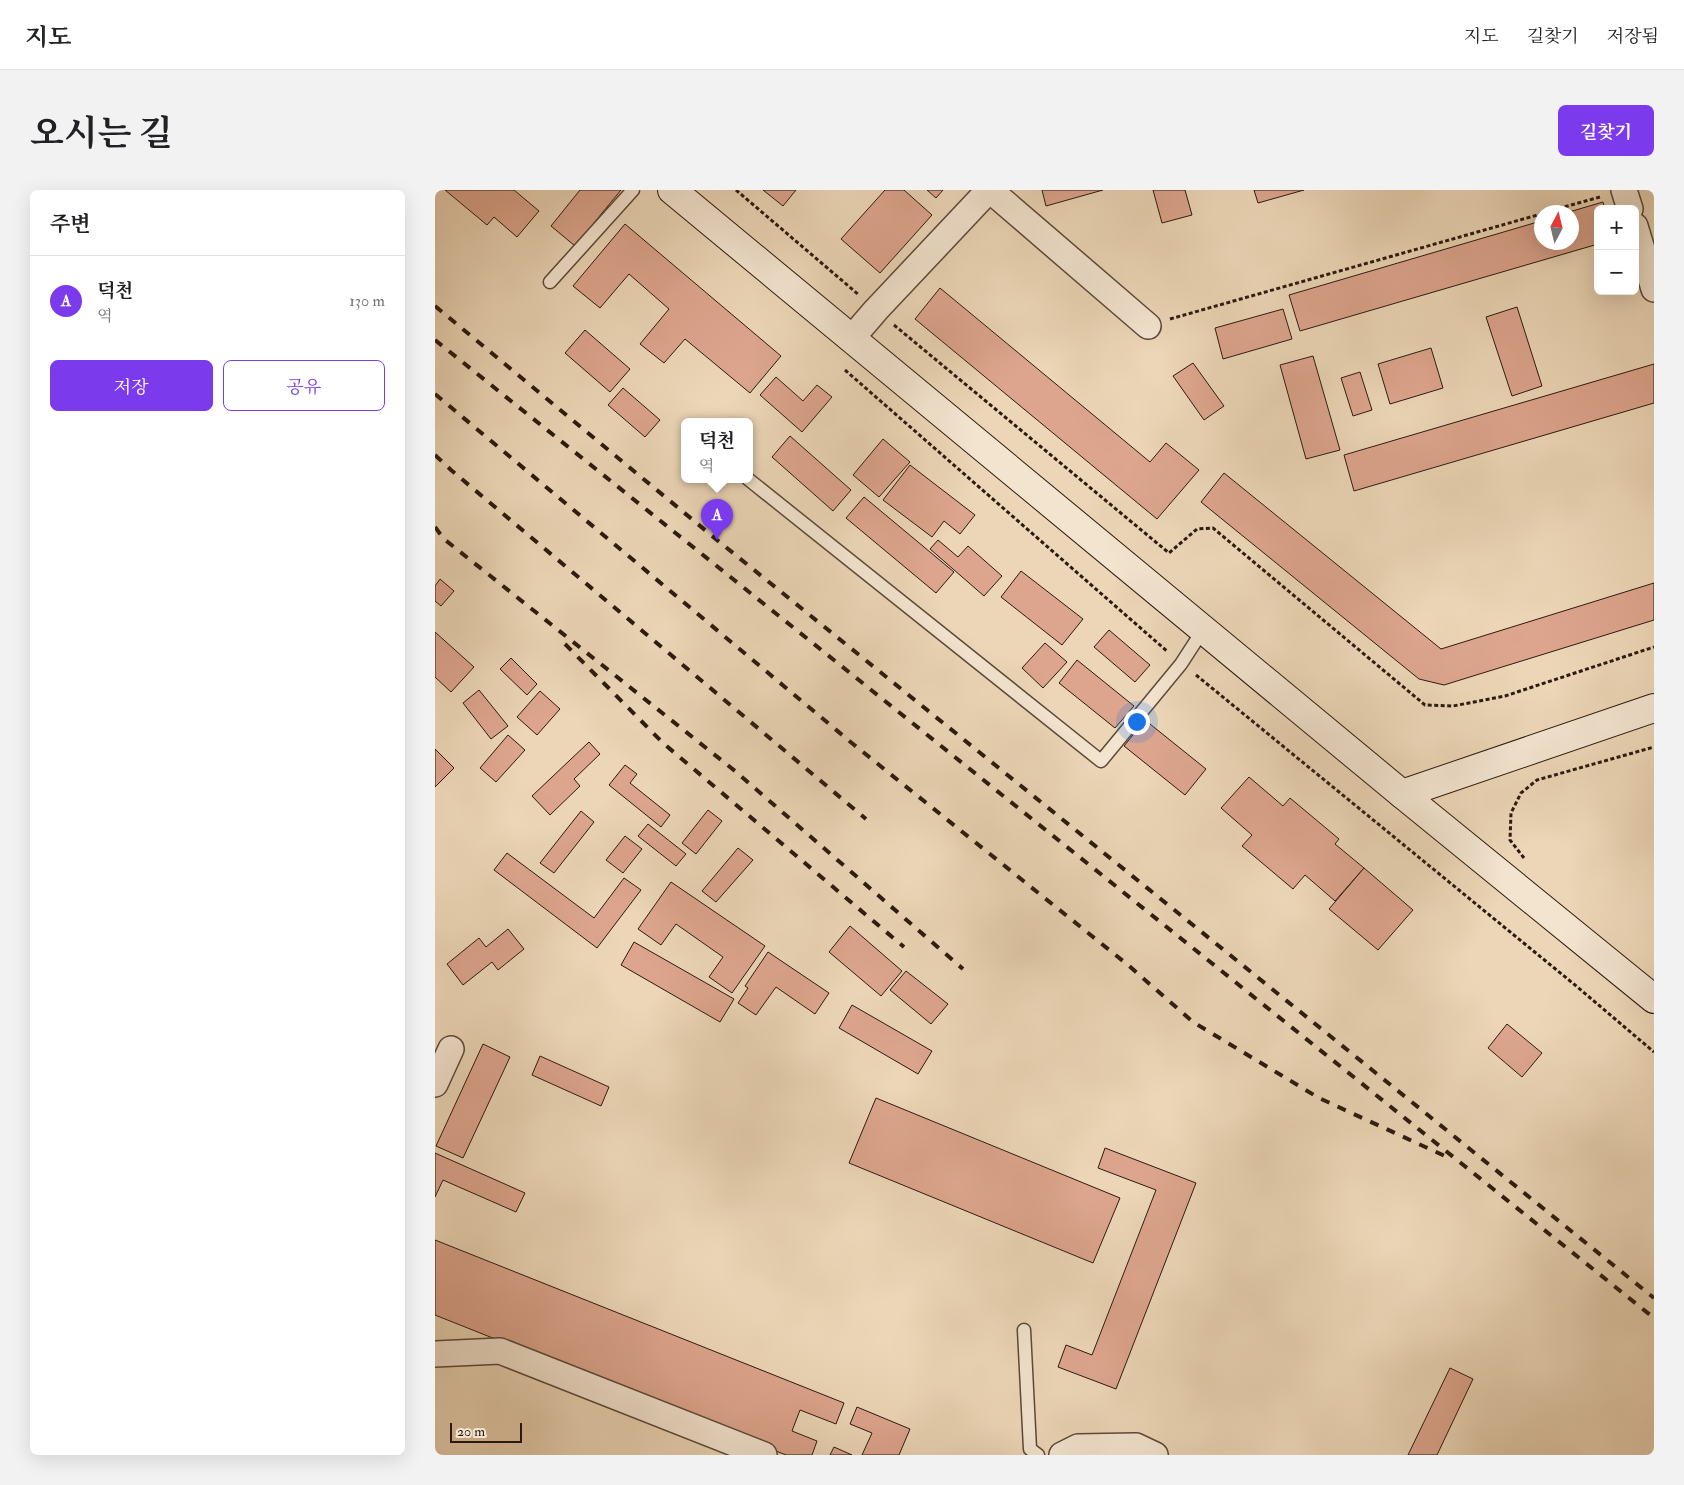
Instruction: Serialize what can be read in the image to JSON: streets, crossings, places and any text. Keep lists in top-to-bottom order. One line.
{"scale_bar":"20 m","north":"top","page":{"header":"지도","nav":["지도","길찾기","저장됨"],"title":"오시는 길","buttons":["길찾기",["저장","공유"]],"heading":"주변","map_buttons":["+","−"],"list":[{"mark":"A","name":"덕천","note":"역","value":"130 m"}],"popup":["덕천","역"],"pins":"A","scale":"20 m"}}
